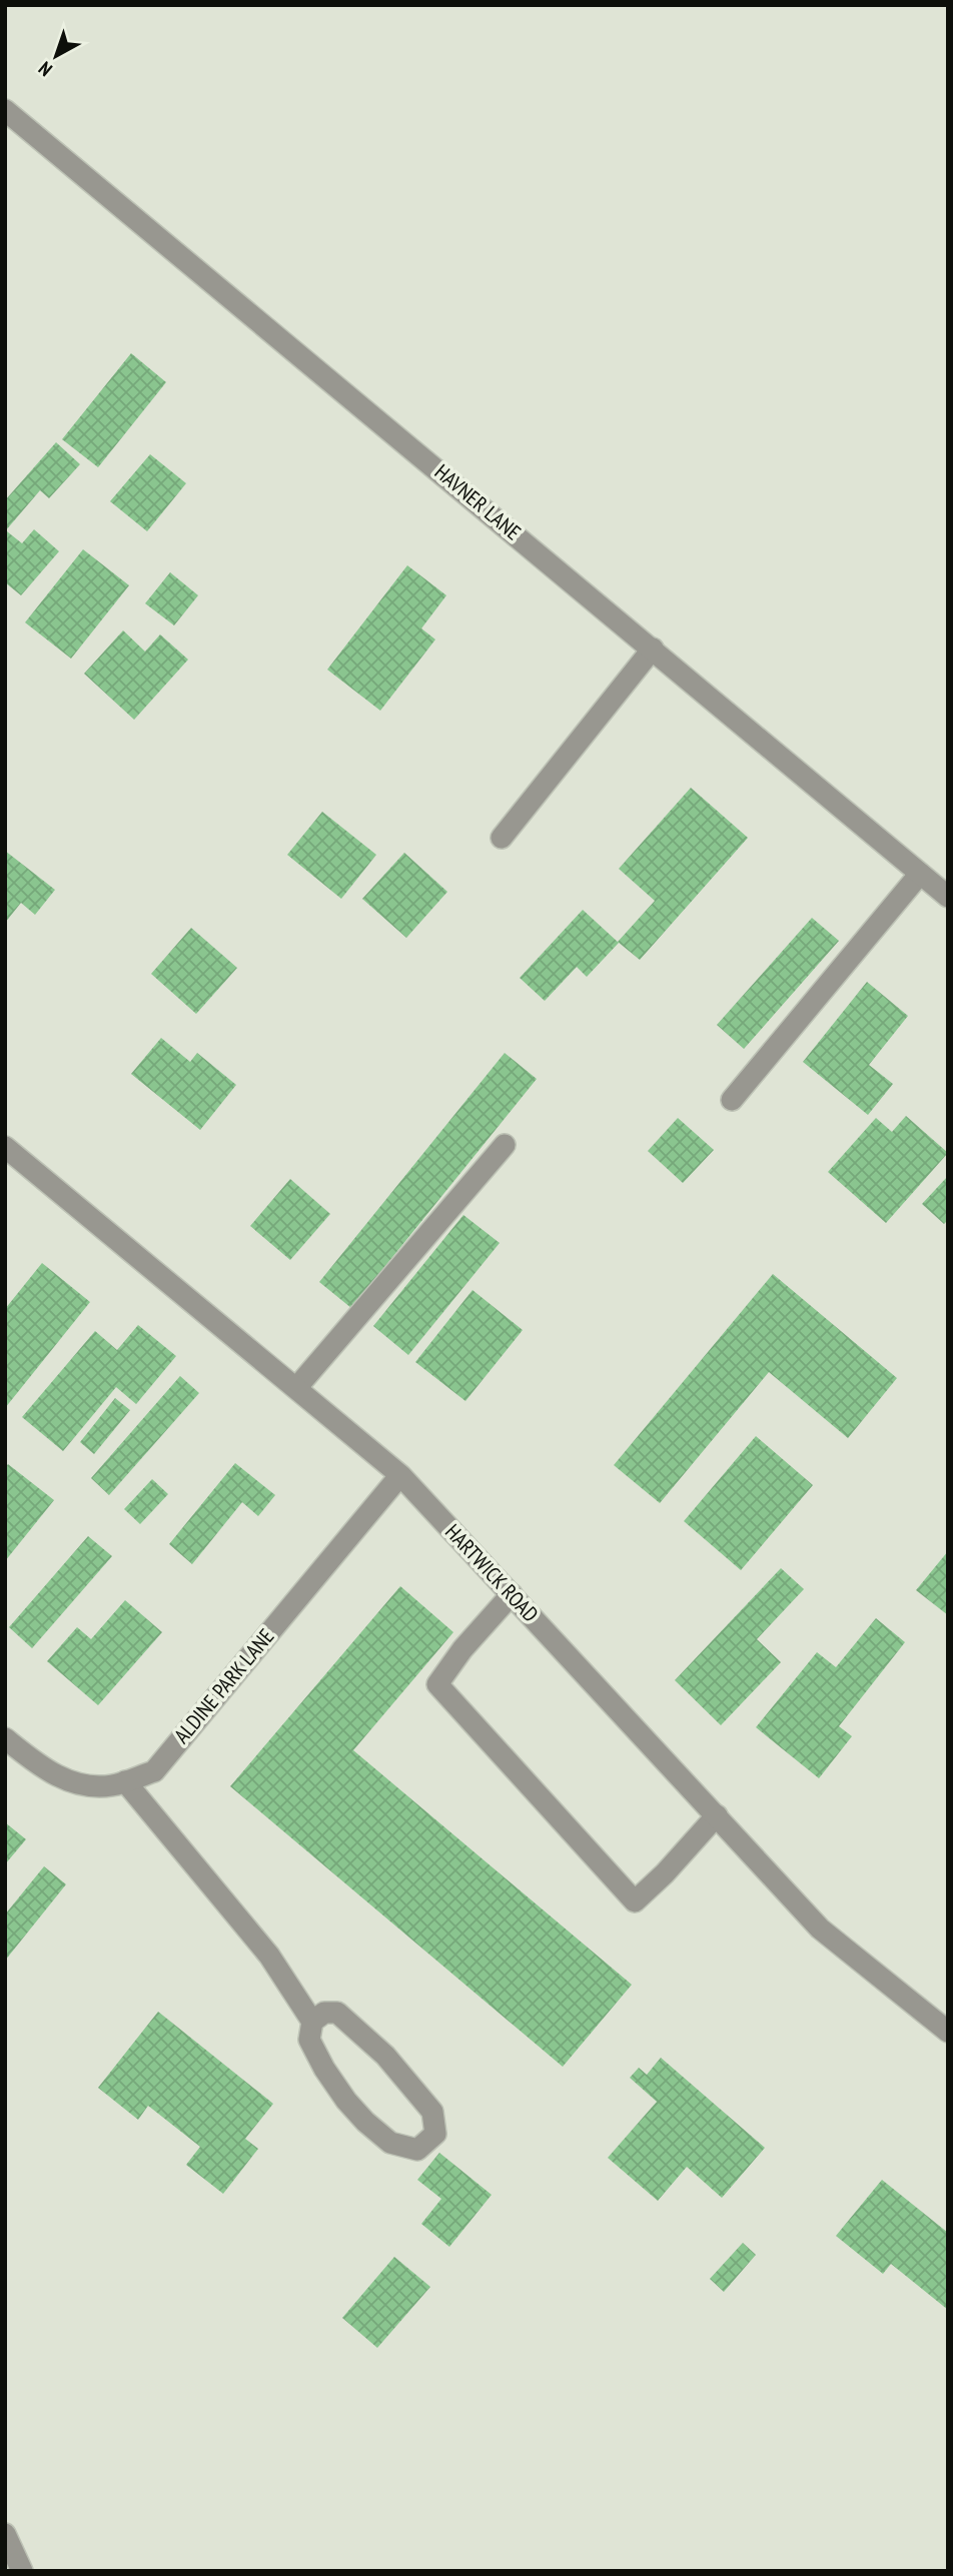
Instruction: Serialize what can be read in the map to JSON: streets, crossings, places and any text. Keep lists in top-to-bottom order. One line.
{"streets":{"street":["HAVNER LANE","HARTWICK ROAD","ALDINE PARK LANE"]},"crossings":[["HARTWICK ROAD","ALDINE PARK LANE"]],"north":"bottom left"}
